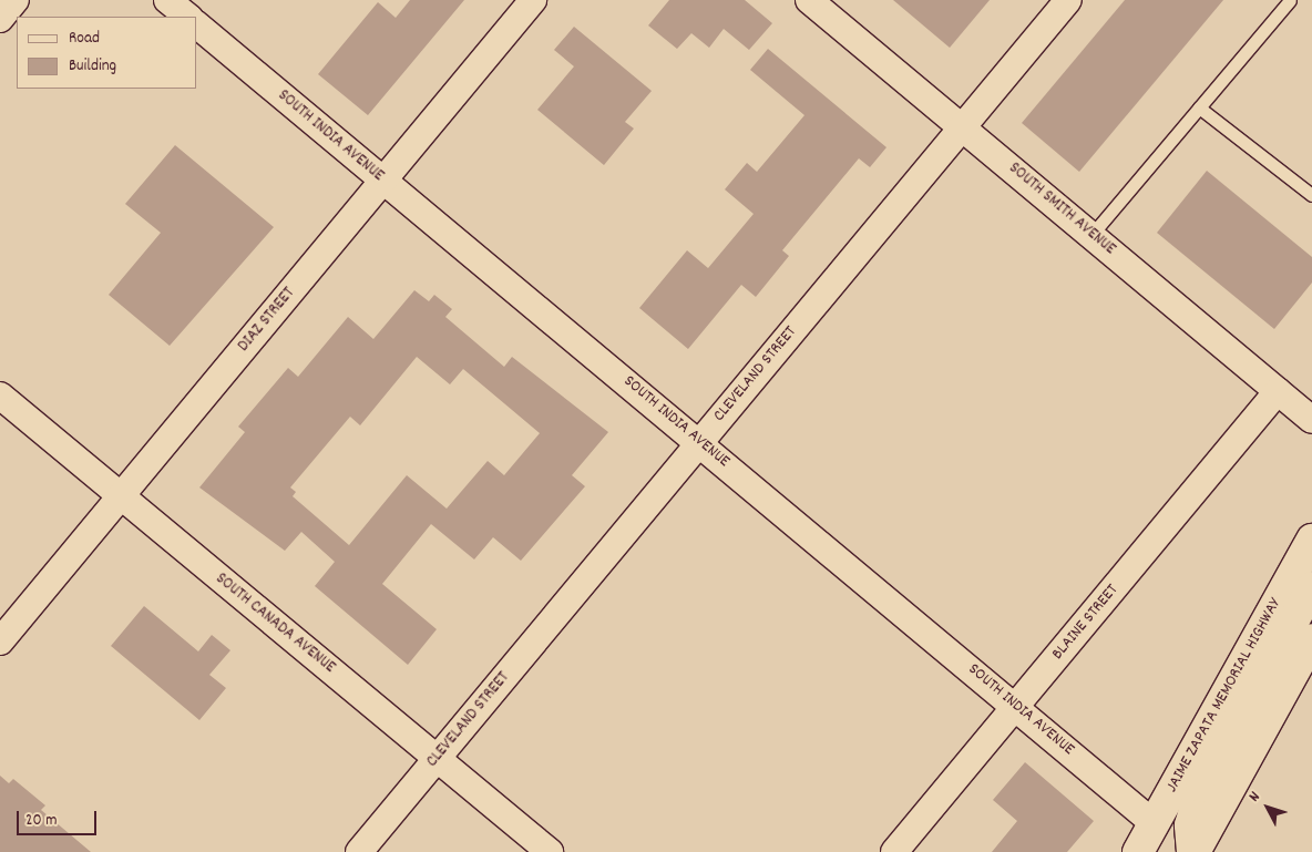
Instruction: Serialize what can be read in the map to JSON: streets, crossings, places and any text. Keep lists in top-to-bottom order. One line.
{"streets":{"main road":["JAIME ZAPATA MEMORIAL HIGHWAY"],"street":["SOUTH INDIA AVENUE","SOUTH SMITH AVENUE","DIAZ STREET","CLEVELAND STREET","BLAINE STREET","SOUTH CANADA AVENUE"]},"crossings":[["SOUTH INDIA AVENUE","DIAZ STREET"],["SOUTH INDIA AVENUE","CLEVELAND STREET"],["SOUTH INDIA AVENUE","BLAINE STREET"],["SOUTH INDIA AVENUE","JAIME ZAPATA MEMORIAL HIGHWAY"],["SOUTH SMITH AVENUE","CLEVELAND STREET"],["SOUTH SMITH AVENUE","BLAINE STREET"],["DIAZ STREET","SOUTH CANADA AVENUE"],["CLEVELAND STREET","SOUTH CANADA AVENUE"]],"legend":["Road","Building"],"scale_bar":"20 m","north":"top left"}
